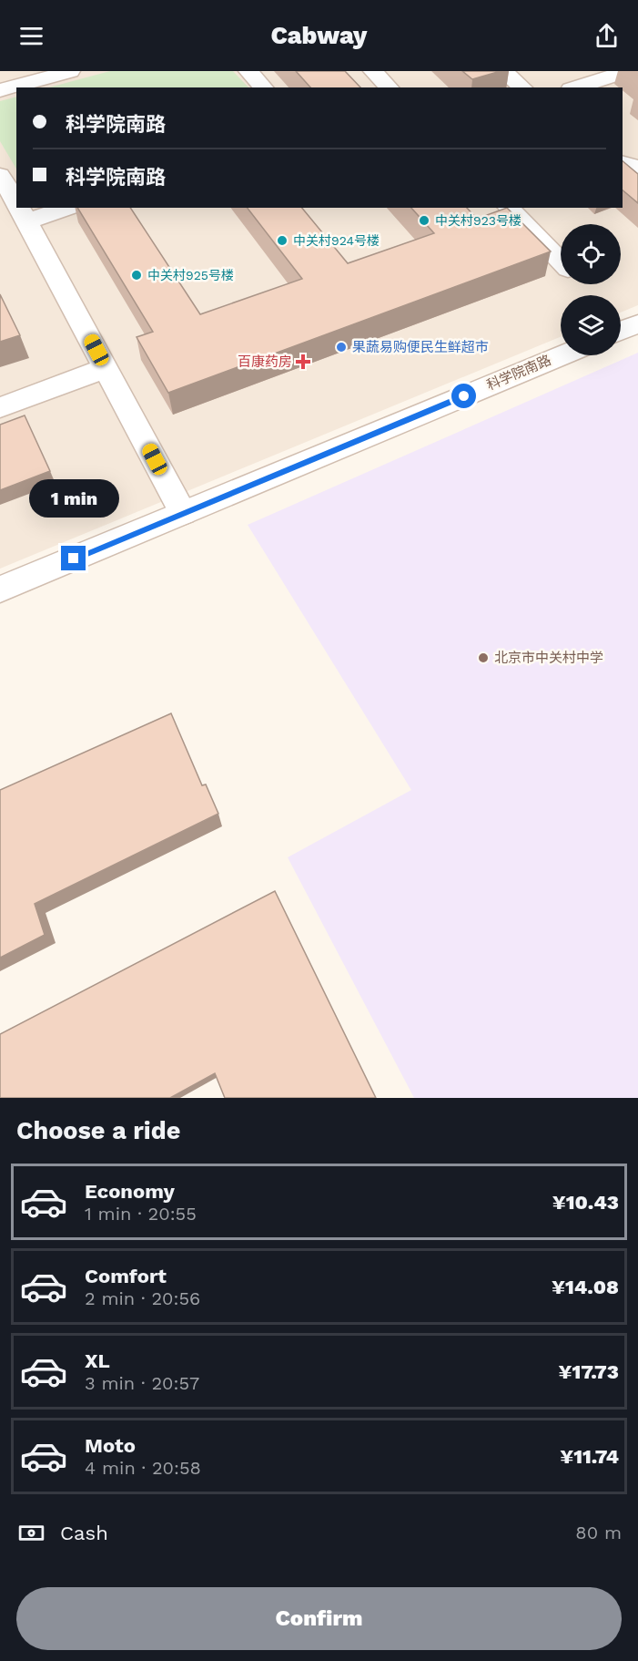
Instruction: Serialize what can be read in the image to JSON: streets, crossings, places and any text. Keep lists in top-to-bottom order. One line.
{"streets":{"street":["科学院南路"]},"places":{"other":["中关村923号楼","中关村924号楼","中关村925号楼","果蔬易购便民生鲜超市","北京市中关村中学"],"health":["百康药房"]},"page":{"header":"Cabway","banner":["科学院南路","科学院南路"],"bubble":"1 min","heading":"Choose a ride","list":[{"name":"Economy","note":"1 min · 20:55","value":"¥10.43"},{"name":"Comfort","note":"2 min · 20:56","value":"¥14.08"},{"name":"XL","note":"3 min · 20:57","value":"¥17.73"},{"name":"Moto","note":"4 min · 20:58","value":"¥11.74"}],"pay":["Cash","80 m"],"buttons":"Confirm"}}
